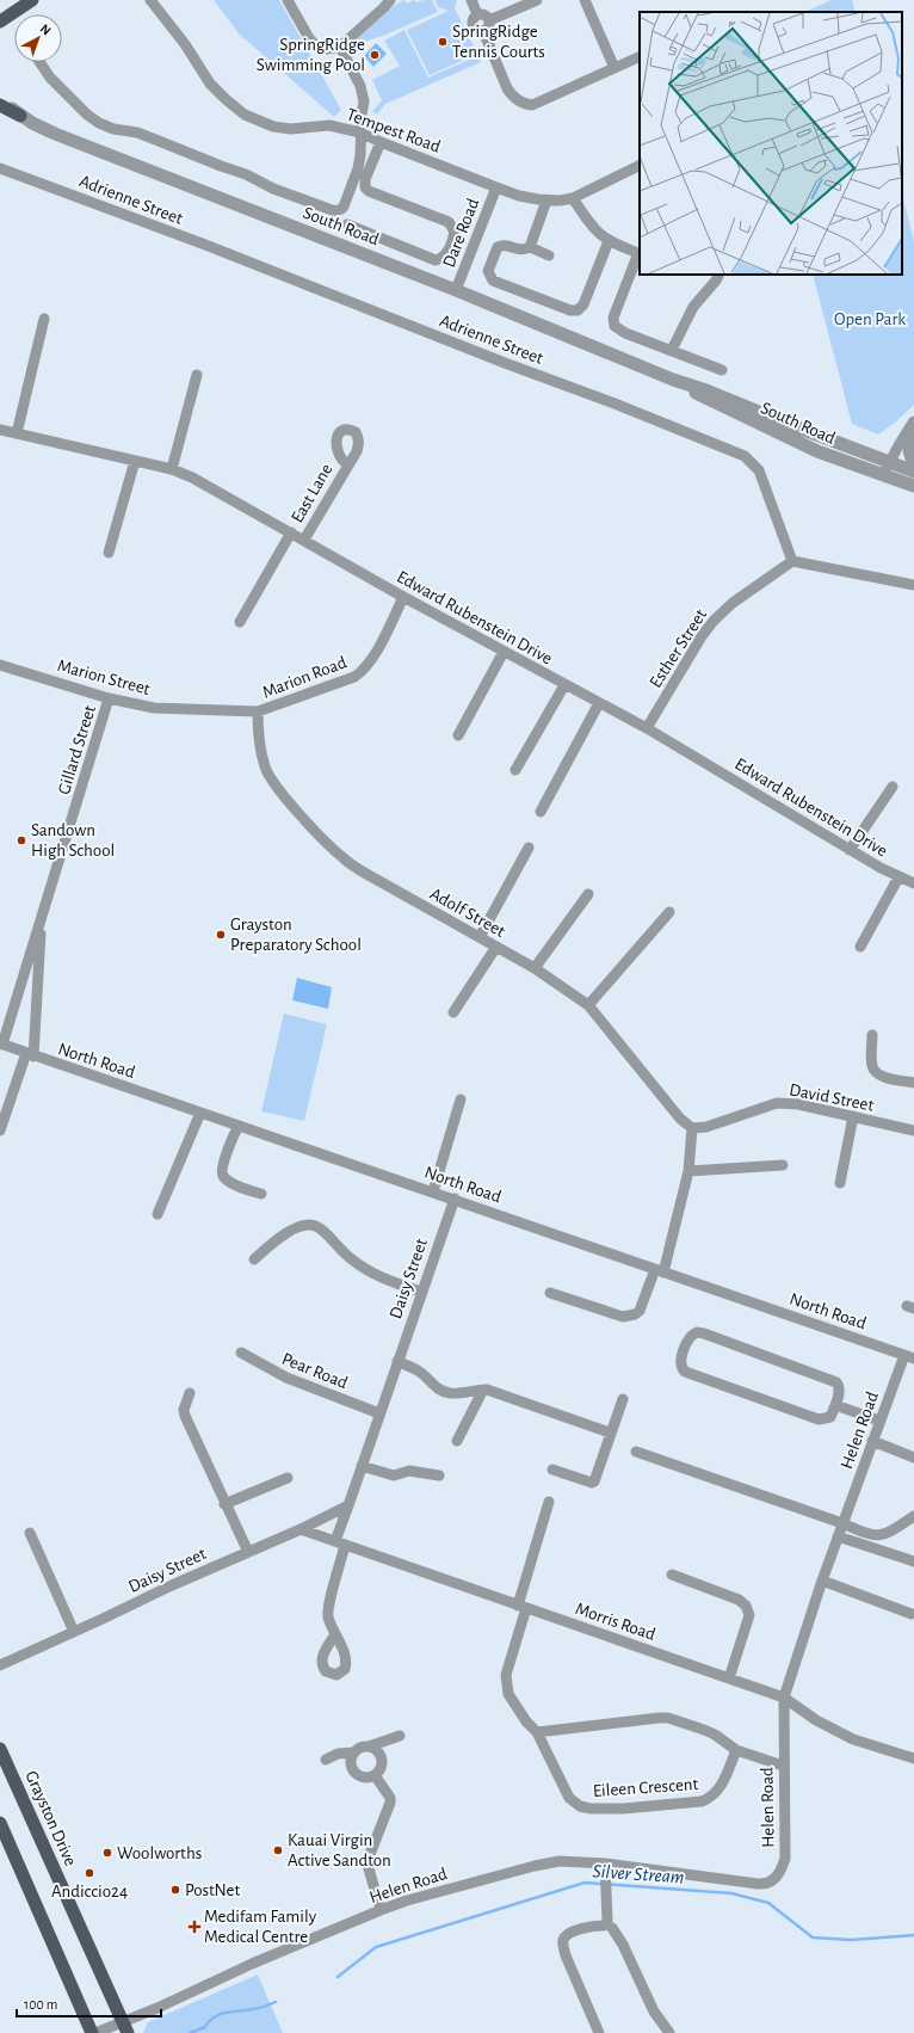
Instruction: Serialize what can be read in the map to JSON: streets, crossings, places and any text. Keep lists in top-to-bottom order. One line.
{"streets":{"main road":["Grayston Drive"],"street":["Tempest Road","Adrienne Street","South Road","Dare Road","East Lane","Edward Rubenstein Drive","Esther Street","Marion Street","Marion Road","Gillard Street","Adolf Street","North Road","David Street","Daisy Street","Pear Road","Helen Road","Morris Road","Eileen Crescent"]},"crossings":[["Tempest Road","Dare Road"],["Adrienne Street","Esther Street"],["South Road","Dare Road"],["East Lane","Edward Rubenstein Drive"],["Edward Rubenstein Drive","Esther Street"],["Edward Rubenstein Drive","Marion Road"],["Marion Street","Marion Road"],["Marion Street","Gillard Street"],["Marion Street","Adolf Street"],["Marion Road","Adolf Street"],["Gillard Street","North Road"],["Adolf Street","David Street"],["North Road","Daisy Street"],["North Road","Helen Road"],["Daisy Street","Pear Road"],["Daisy Street","Morris Road"],["Helen Road","Morris Road"],["Helen Road","Grayston Drive"],["Morris Road","Eileen Crescent"]],"water":["Silver Stream"],"parks":["Open Park"],"places":{"other":["SpringRidge Tennis Courts","SpringRidge Swimming Pool","Sandown High School","Grayston Preparatory School","Kauai Virgin Active Sandton","Woolworths","Andiccio24","PostNet"],"health":["Medifam Family Medical Centre"]},"scale_bar":"100 m","north":"top right"}
